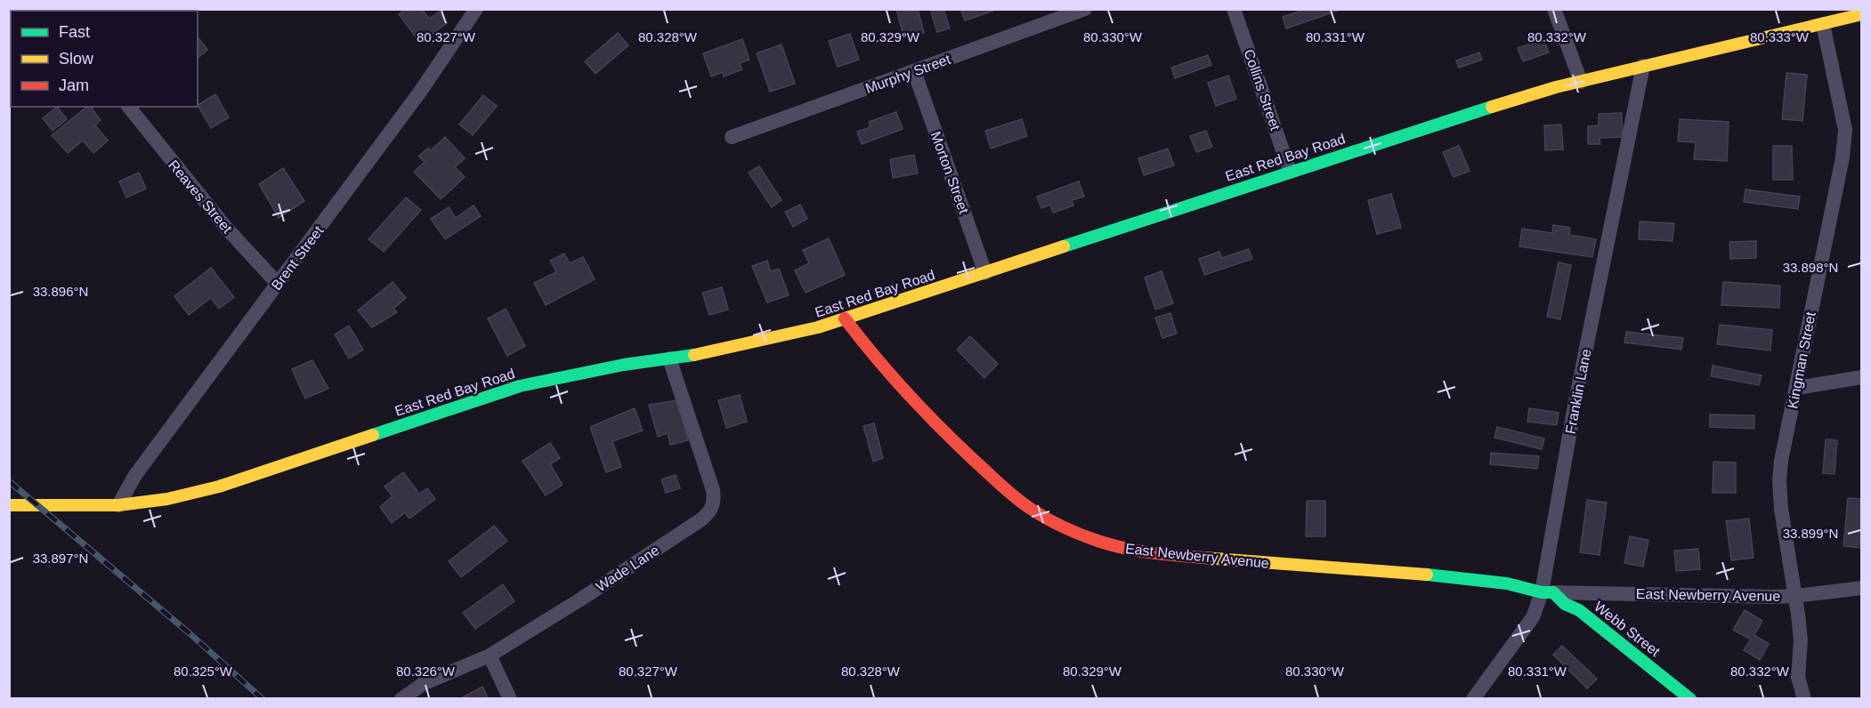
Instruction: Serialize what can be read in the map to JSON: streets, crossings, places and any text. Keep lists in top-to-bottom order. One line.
{"streets":{"street":["Murphy Street","Collins Street","East Red Bay Road","Morton Street","Reaves Street","Brent Street","Kingman Street","Franklin Lane","East Newberry Avenue","Wade Lane","Webb Street"]},"crossings":[["Murphy Street","Morton Street"],["Collins Street","East Red Bay Road"],["East Red Bay Road","Morton Street"],["East Red Bay Road","Brent Street"],["East Red Bay Road","Kingman Street"],["East Red Bay Road","Franklin Lane"],["East Red Bay Road","East Newberry Avenue"],["East Red Bay Road","Wade Lane"],["Reaves Street","Brent Street"],["Kingman Street","East Newberry Avenue"],["Franklin Lane","East Newberry Avenue"],["Franklin Lane","Webb Street"],["East Newberry Avenue","Webb Street"]],"legend":["Fast","Slow","Jam"],"coordinates":["80.327°W","80.328°W","80.329°W","80.330°W","80.331°W","80.332°W","80.333°W","33.898°N","33.896°N","33.899°N","33.897°N","80.325°W","80.326°W"]}
